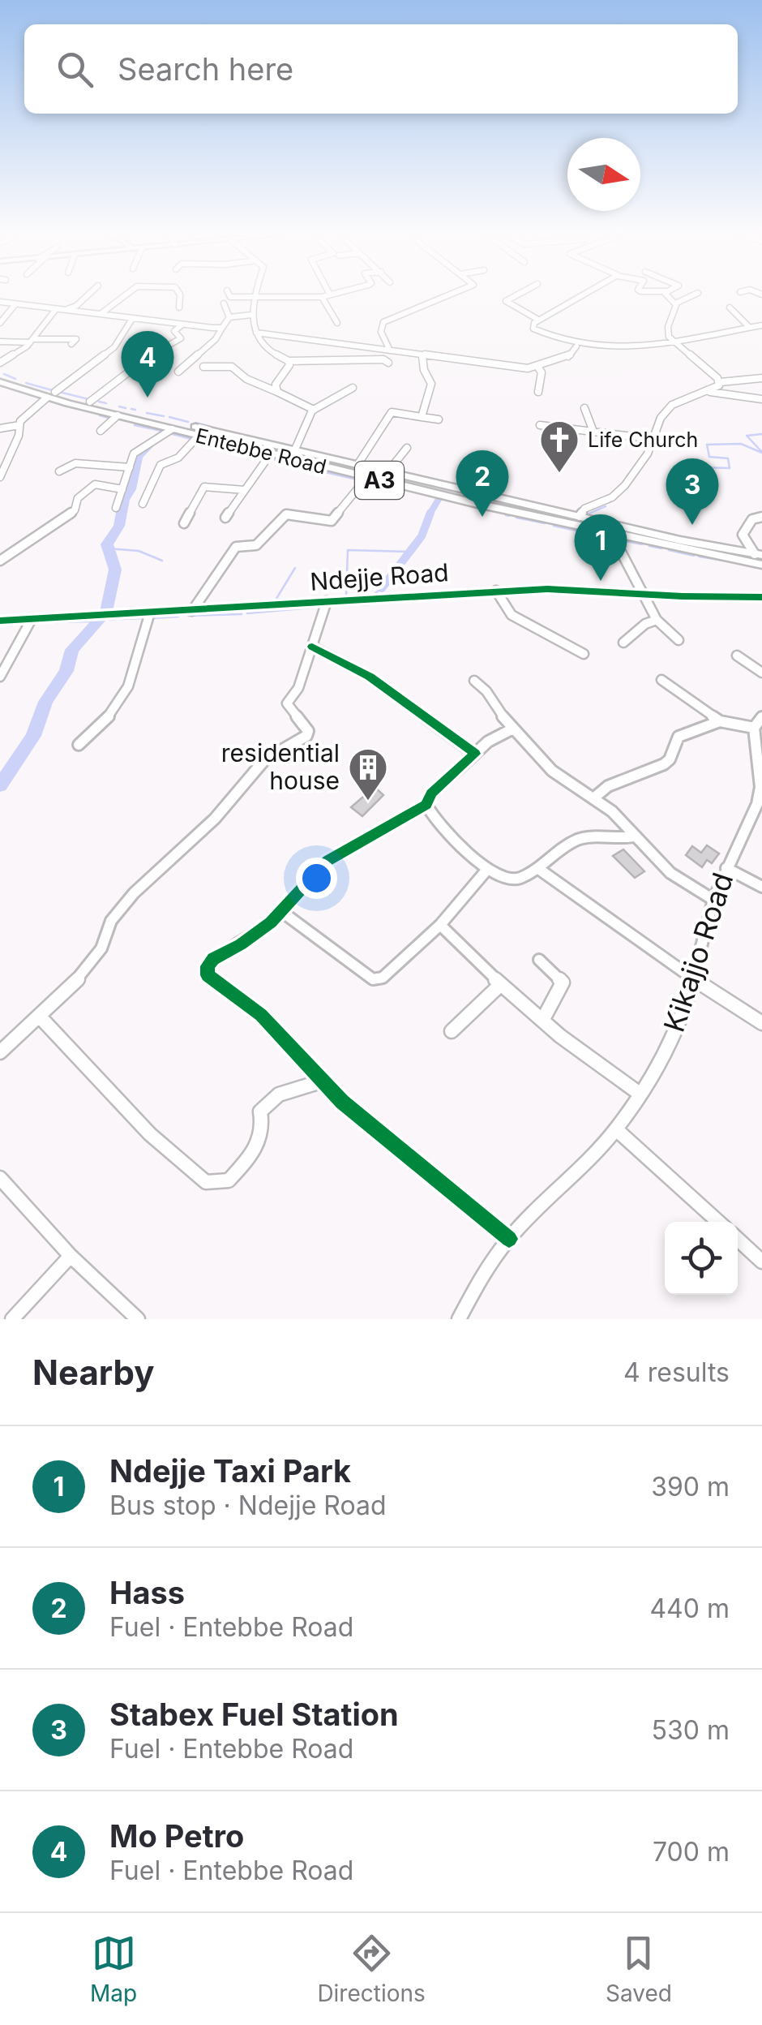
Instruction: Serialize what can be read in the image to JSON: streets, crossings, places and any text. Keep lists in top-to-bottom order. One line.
{"streets":{"main road":["Entebbe Road","A3"],"street":["Ndejje Road","Kikajjo Road"]},"places":{"church":["Life Church"],"building":["residential house"]},"north":"right","page":{"search":"Search here","pins":["4","2","3","1"],"heading":["Nearby","4 results"],"list":[{"mark":"1","name":"Ndejje Taxi Park","note":"Bus stop · Ndejje Road","value":"390 m"},{"mark":"2","name":"Hass","note":"Fuel · Entebbe Road","value":"440 m"},{"mark":"3","name":"Stabex Fuel Station","note":"Fuel · Entebbe Road","value":"530 m"},{"mark":"4","name":"Mo Petro","note":"Fuel · Entebbe Road","value":"700 m"}],"nav":["Map","Directions","Saved"]}}
